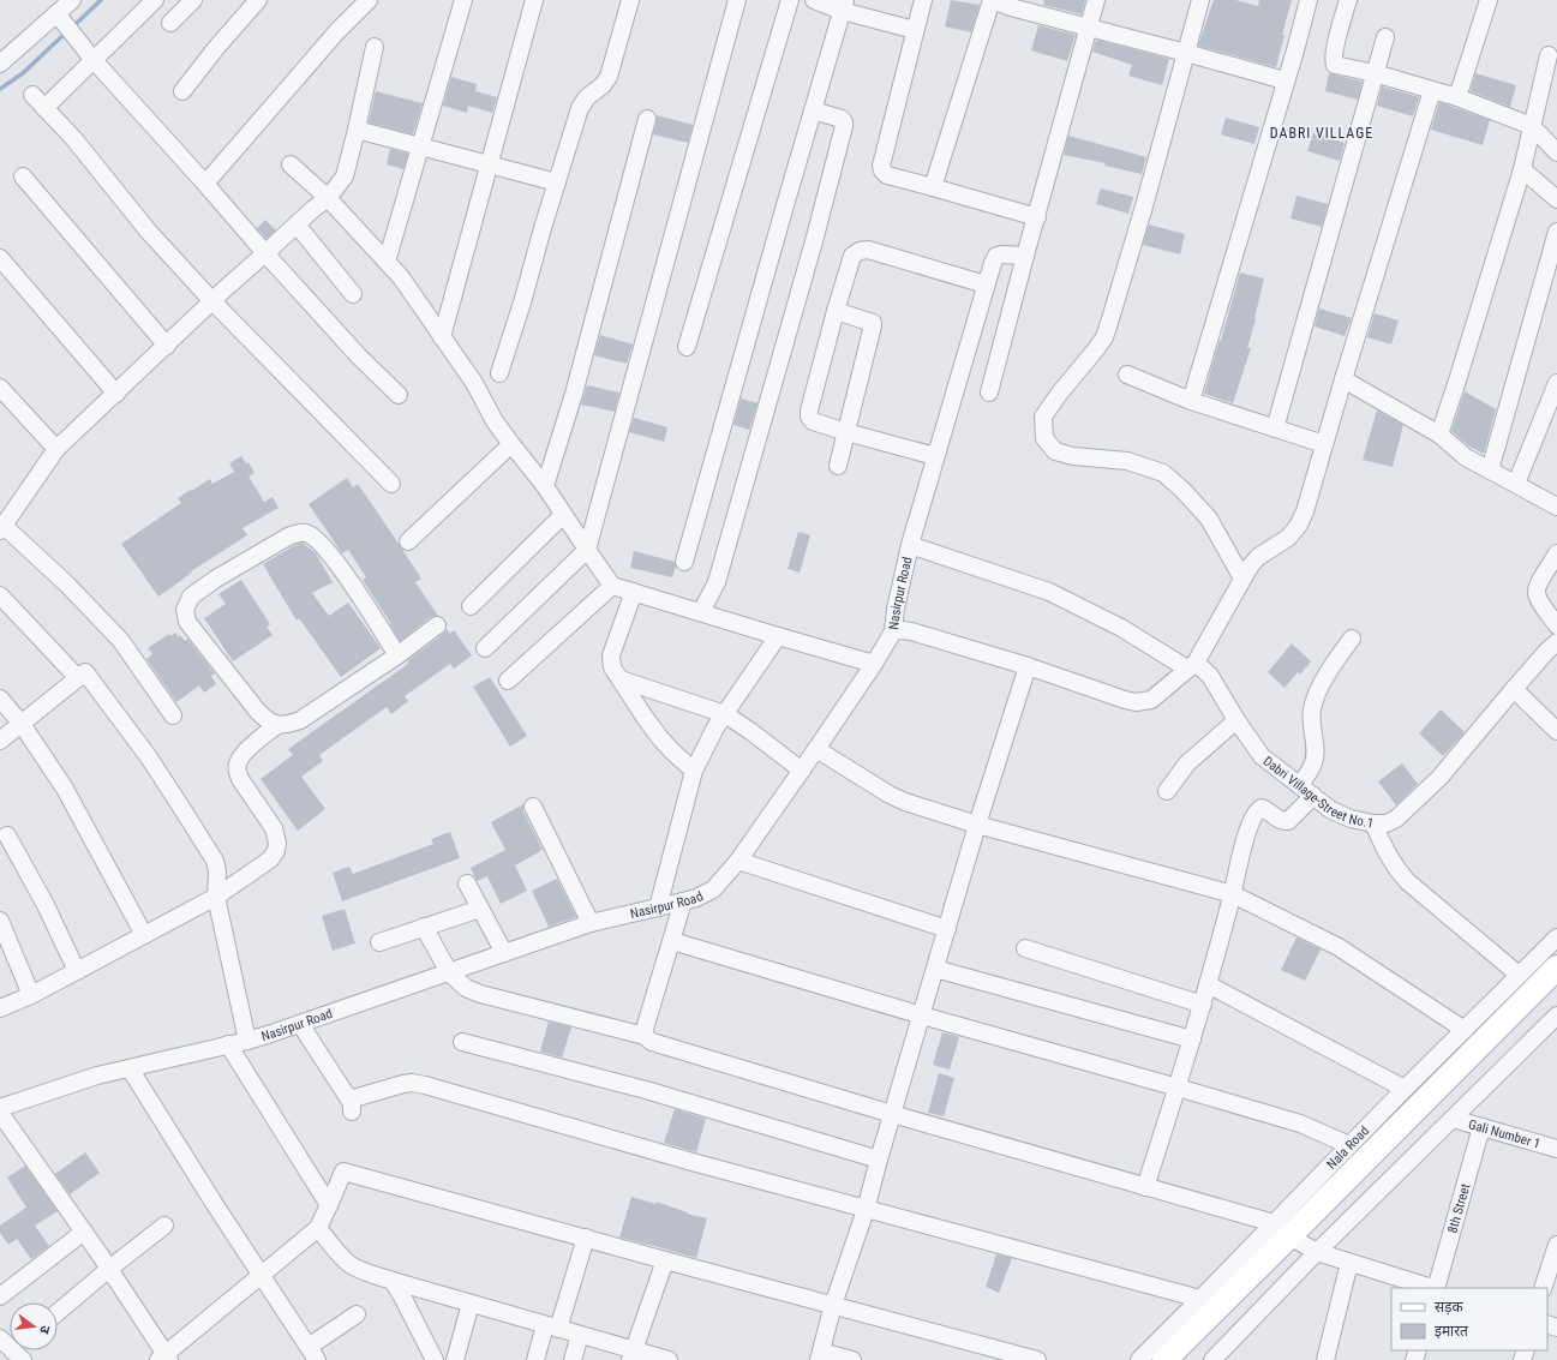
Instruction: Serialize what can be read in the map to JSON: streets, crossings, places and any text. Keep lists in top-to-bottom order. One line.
{"streets":{"street":["Nasirpur Road","Dabri Village-Street No.1","Gali Number 1","Nala Road","8th Street"]},"crossings":[["Nasirpur Road","Dabri Village-Street No.1"],["Gali Number 1","8th Street"]],"districts":["DABRI VILLAGE"],"legend":["सड़क","इमारत"],"north":"right"}
